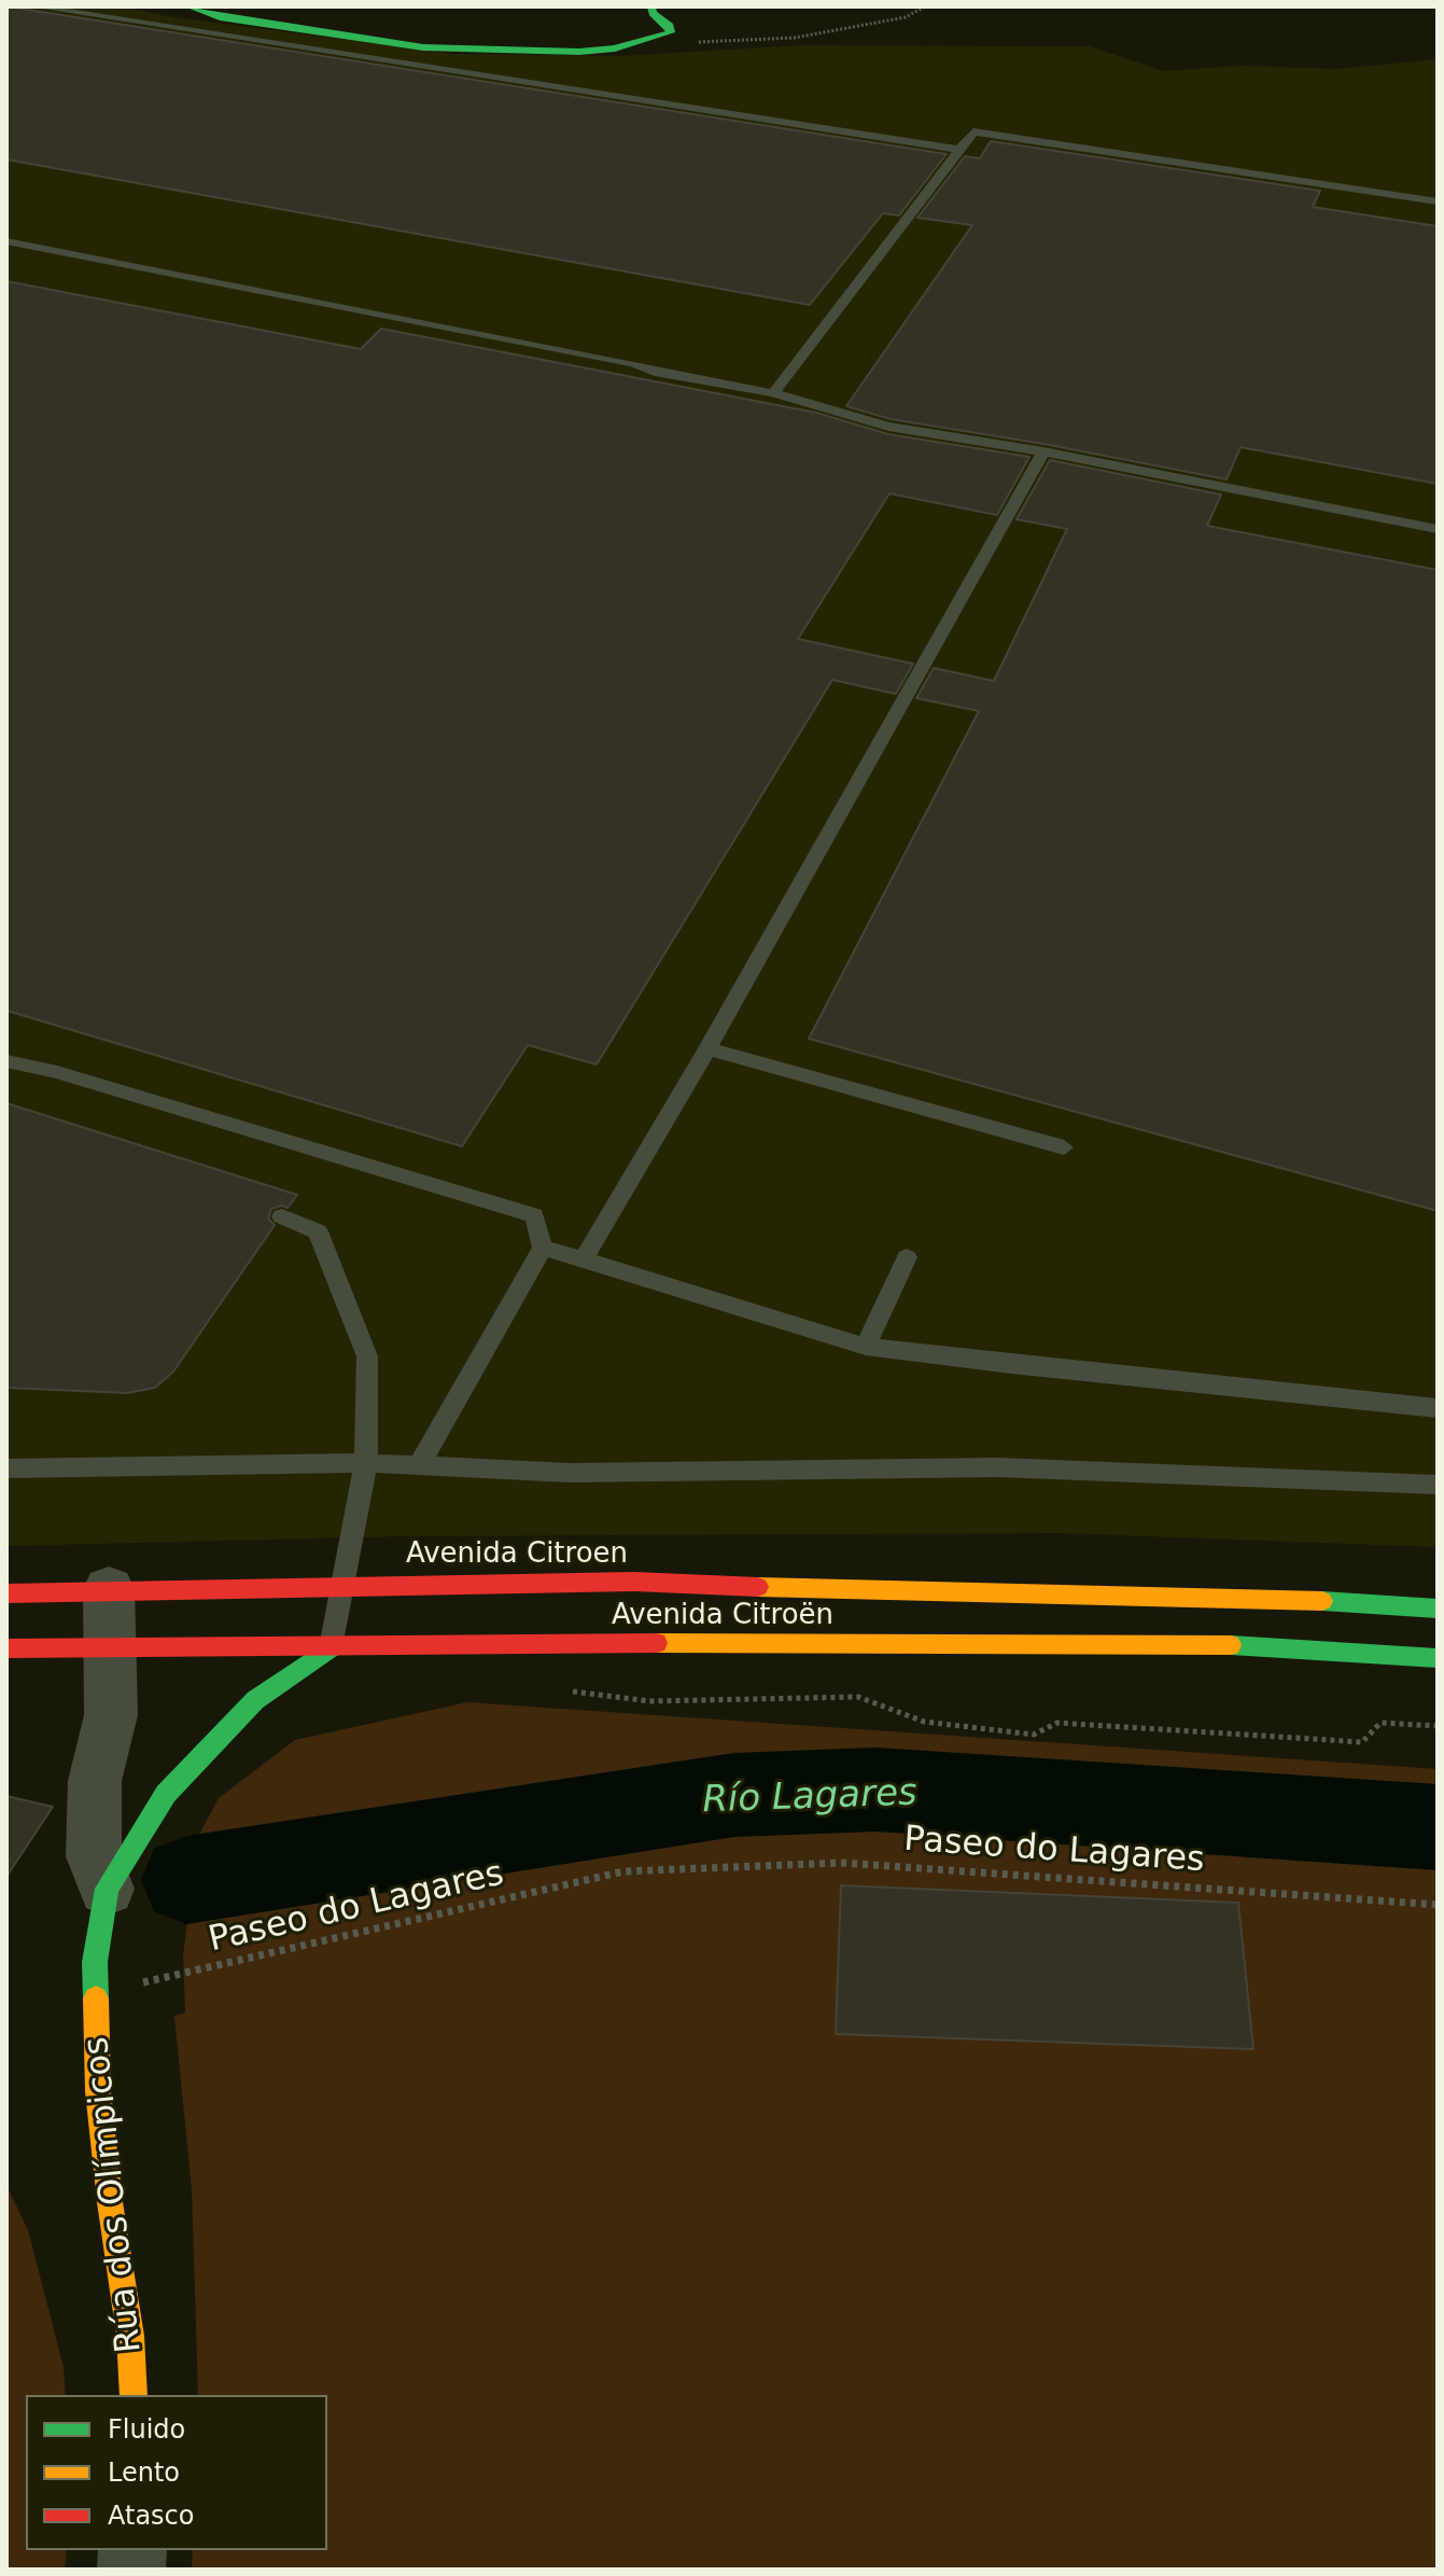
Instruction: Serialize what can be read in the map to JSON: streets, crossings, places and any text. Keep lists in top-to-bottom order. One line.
{"streets":{"main road":["Avenida Citroen","Avenida Citroën","Rúa dos Olímpicos"],"path":["Paseo do Lagares"]},"crossings":[["Avenida Citroen","Avenida Citroën"],["Avenida Citroën","Rúa dos Olímpicos"]],"water":["Río Lagares"],"legend":["Fluido","Lento","Atasco"]}
